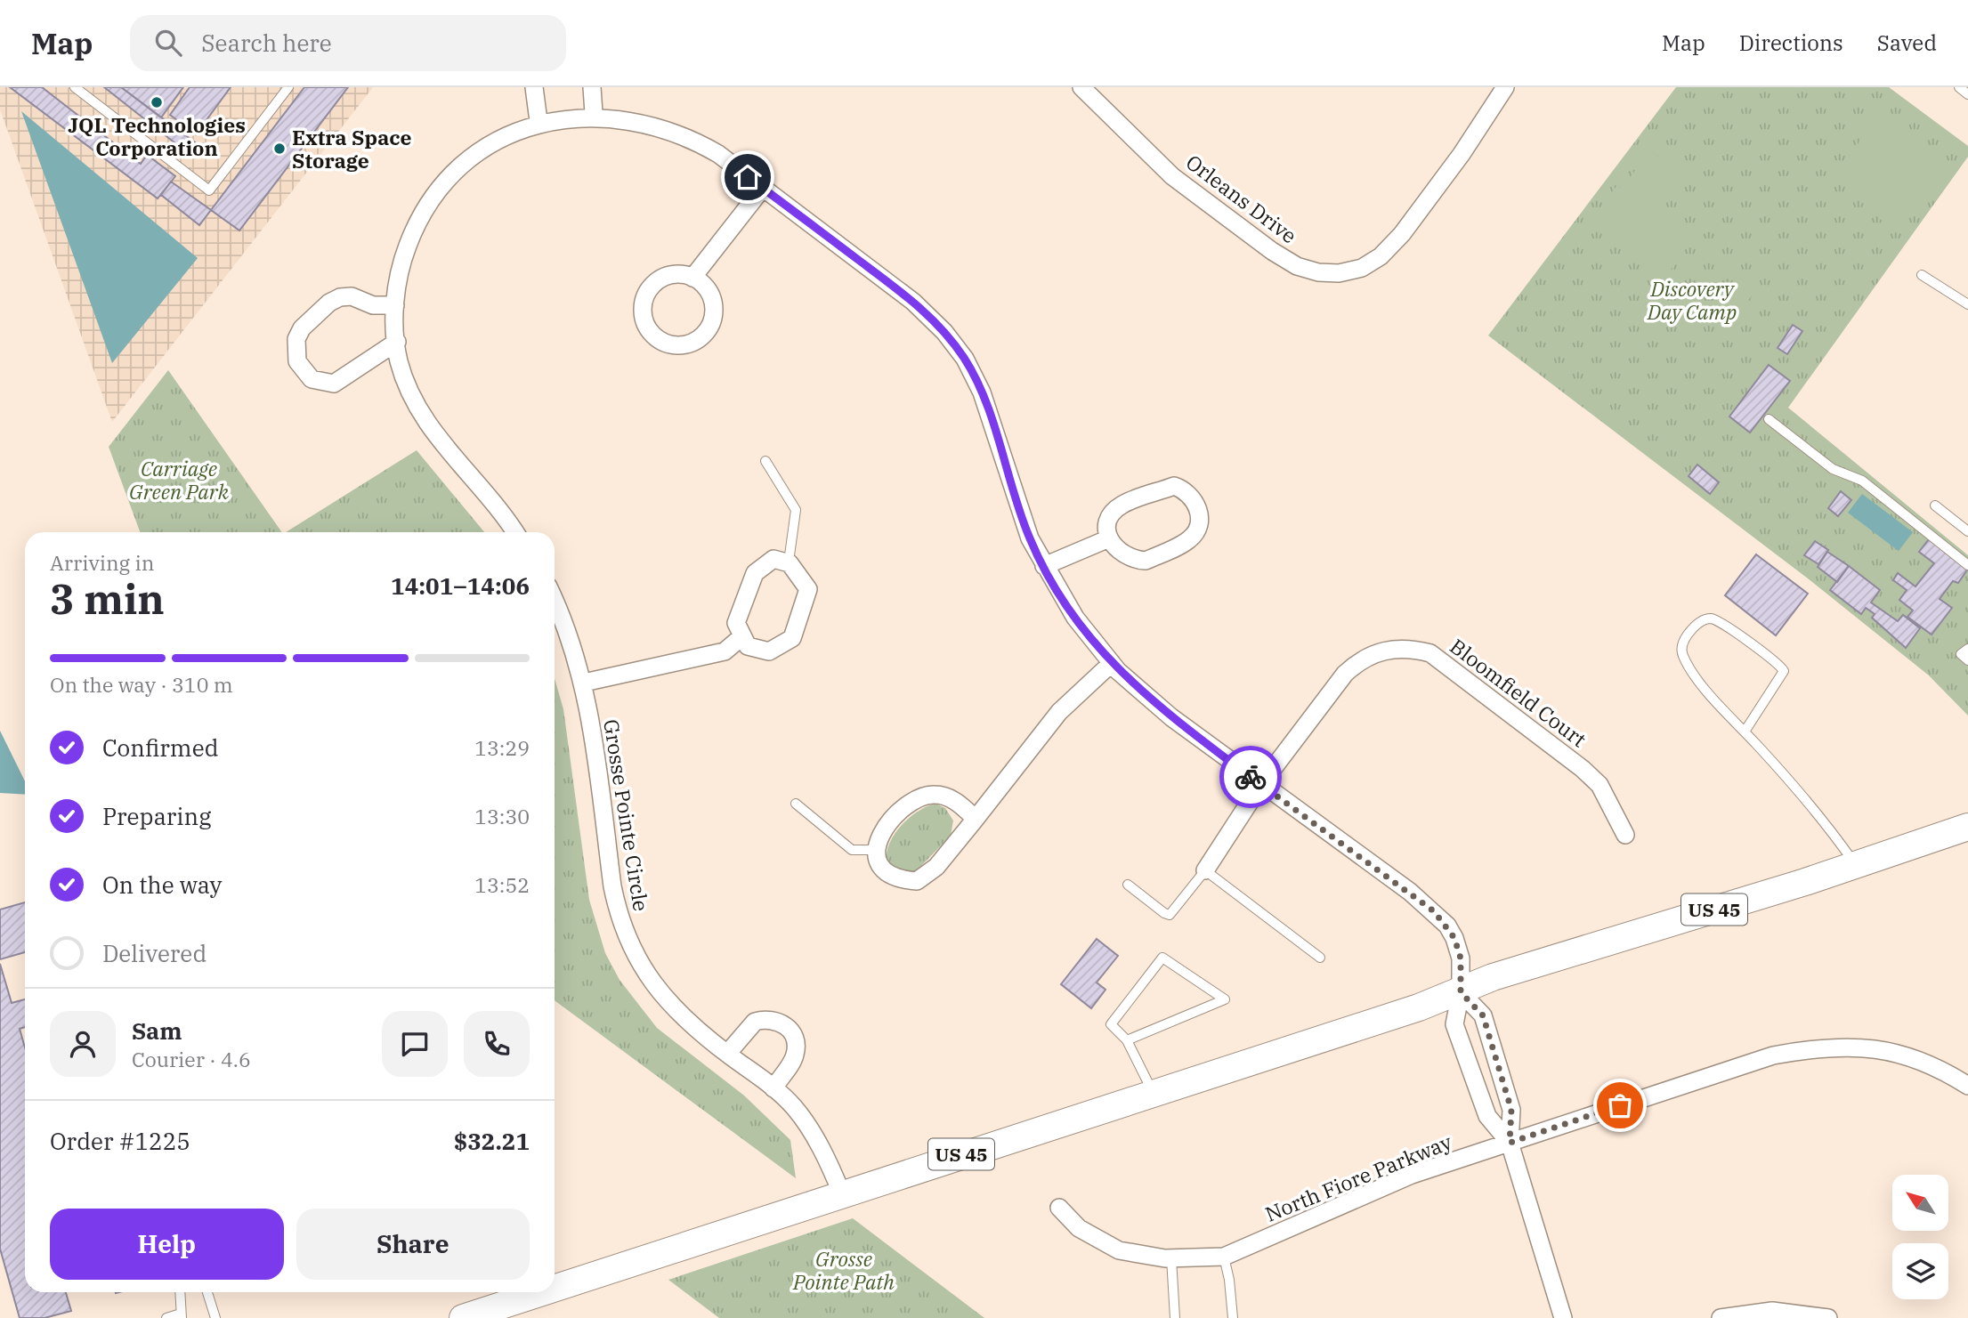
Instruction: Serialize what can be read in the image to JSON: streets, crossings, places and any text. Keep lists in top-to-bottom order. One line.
{"streets":{"main road":["US 45"],"street":["Orleans Drive","Bloomfield Court","Grosse Pointe Circle","North Fiore Parkway"]},"crossings":[["Grosse Pointe Circle","US 45"]],"parks":["Discovery Day Camp","Carriage Green Park","Grosse Pointe Path"],"places":["JQL Technologies Corporation","Extra Space Storage"],"north":"top left","page":{"header":"Map","search":"Search here","nav":["Map","Directions","Saved"],"heading":["3 min","Arriving in","14:01–14:06"],"panel":["Sam","Courier · 4.6","Order #1225","$32.21"],"bar":"On the way · 310 m","list":[["Confirmed","13:29"],["Preparing","13:30"],["On the way","13:52"],"Delivered"],"buttons":["Help","Share"]}}
